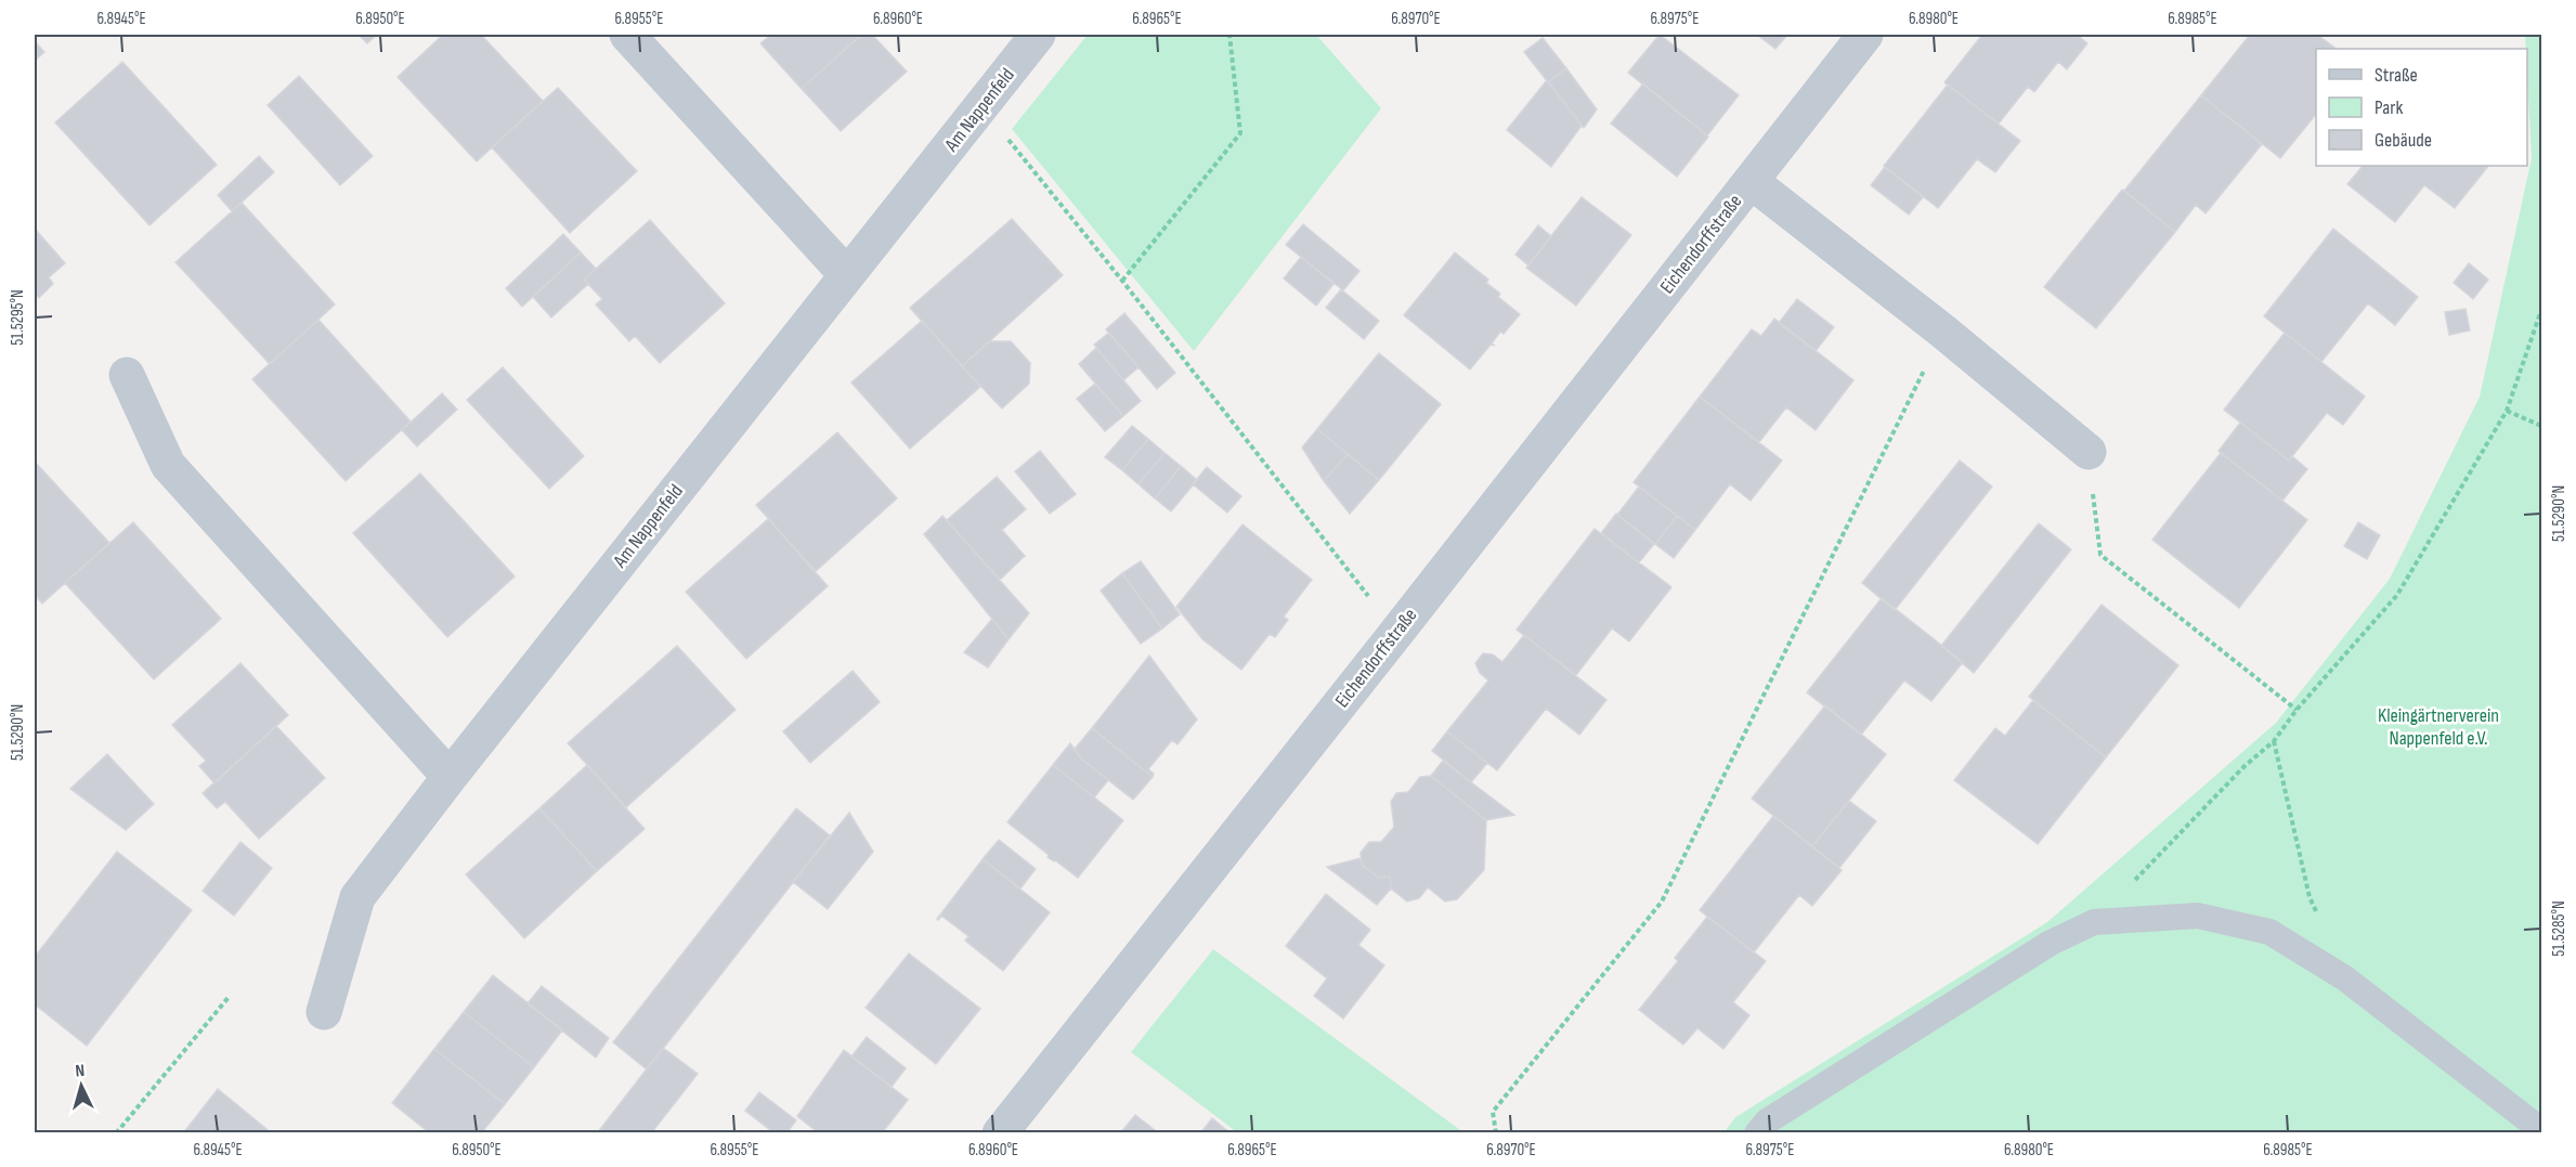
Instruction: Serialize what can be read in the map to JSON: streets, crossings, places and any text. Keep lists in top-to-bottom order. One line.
{"streets":{"street":["Am Nappenfeld","Eichendorffstraße"]},"parks":["Kleingärtnerverein Nappenfeld e.V."],"legend":["Straße","Park","Gebäude"],"north":"top","coordinates":["6.8945°E","6.8950°E","6.8955°E","6.8960°E","6.8965°E","6.8970°E","6.8975°E","6.8980°E","6.8985°E","51.5295°N","51.5290°N","51.5285°N"]}
